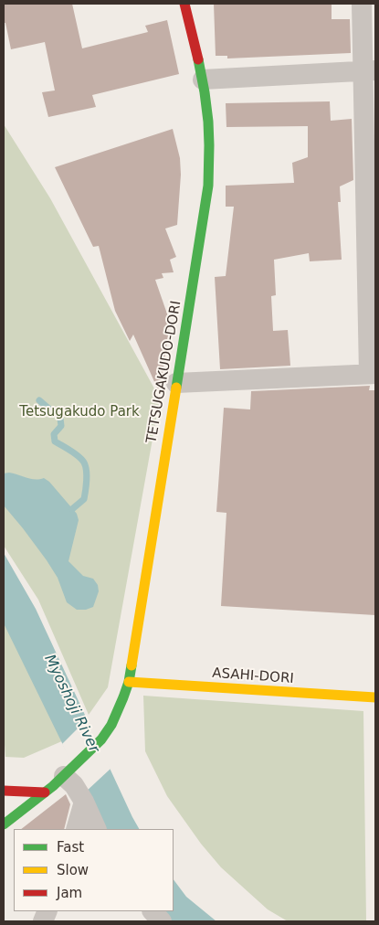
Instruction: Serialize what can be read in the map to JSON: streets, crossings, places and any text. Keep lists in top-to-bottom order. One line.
{"streets":{"street":["TETSUGAKUDO-DORI","ASAHI-DORI"]},"crossings":[["TETSUGAKUDO-DORI","ASAHI-DORI"]],"water":["Myoshoji River"],"parks":["Tetsugakudo Park"],"legend":["Fast","Slow","Jam"]}
